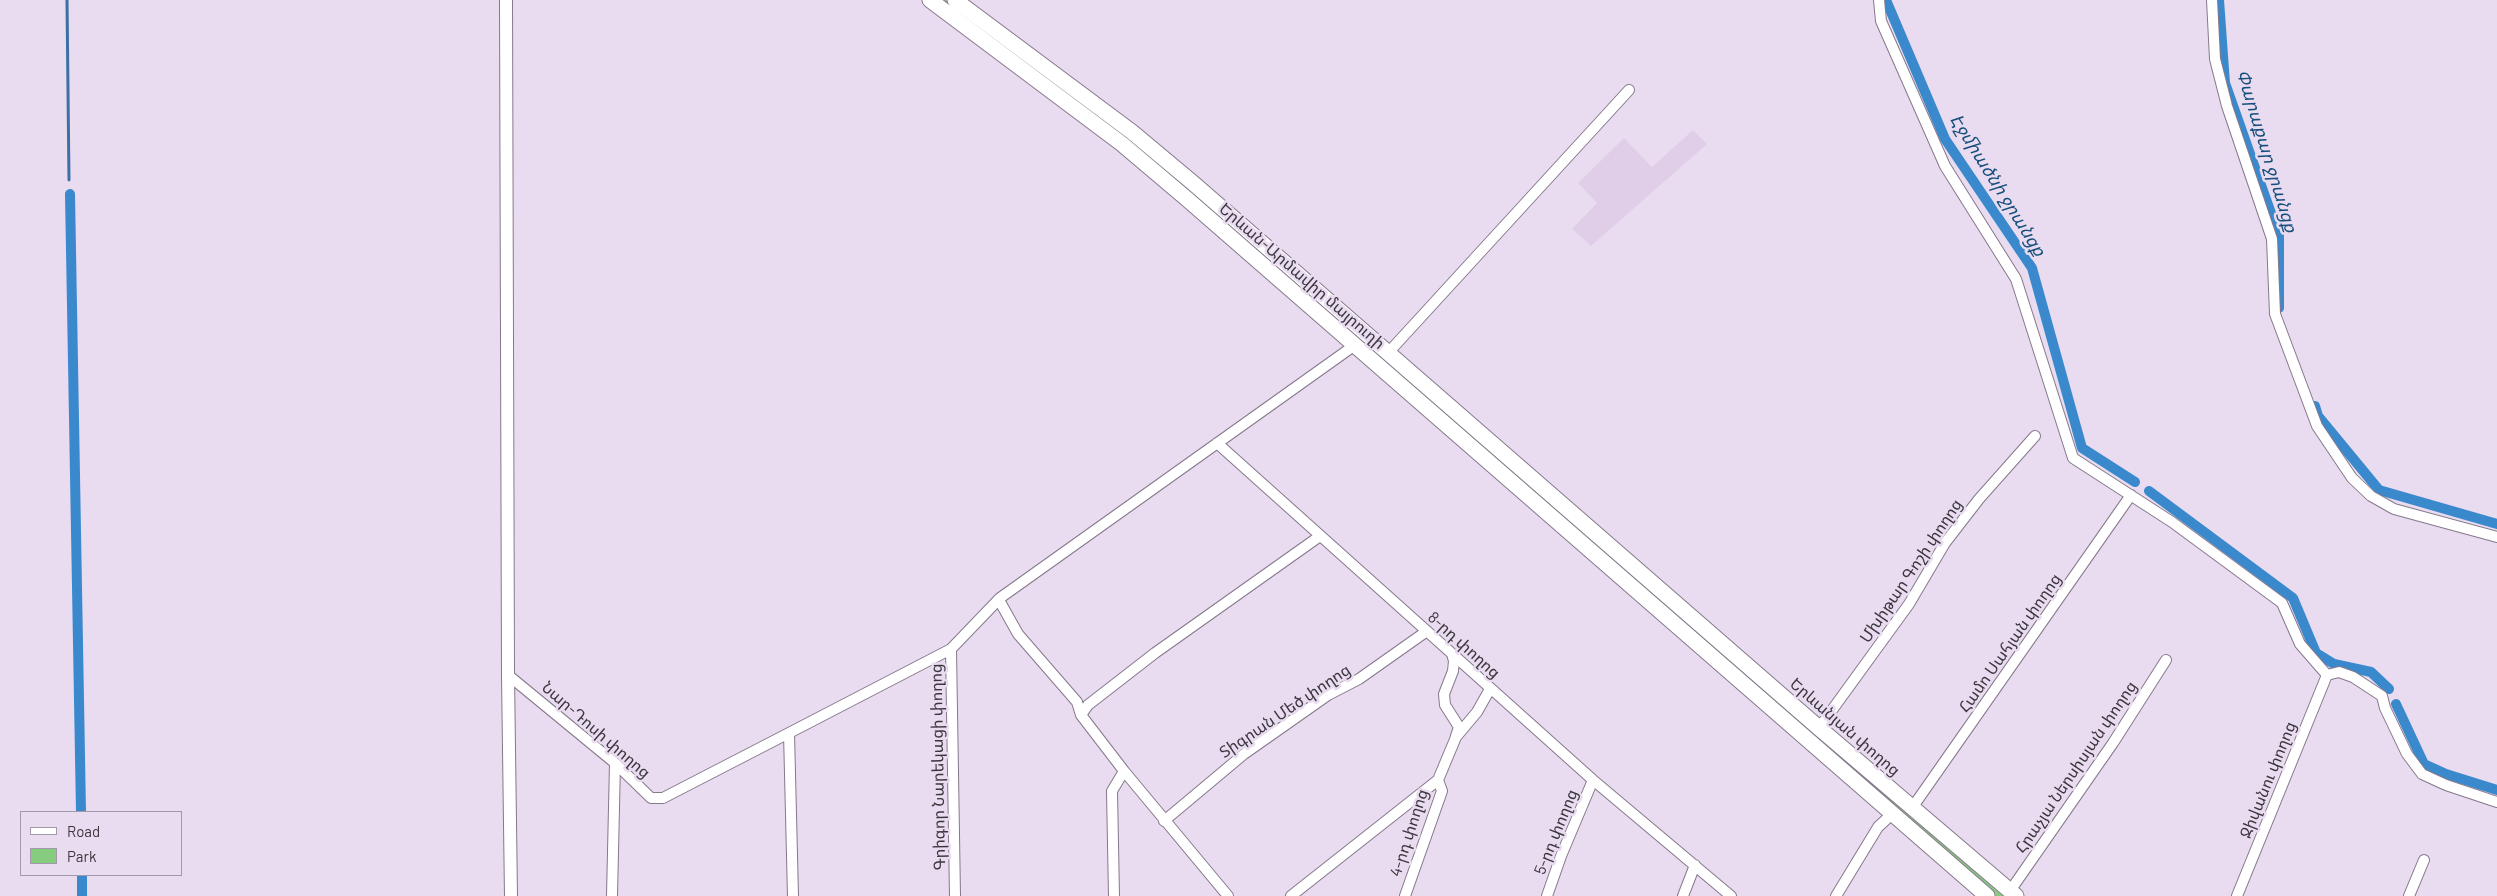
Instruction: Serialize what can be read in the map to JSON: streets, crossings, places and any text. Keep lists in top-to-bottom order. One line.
{"streets":{"highway":["Երևան-Արմավիր մայրուղի","Երևանյան փողոց"],"street":["Մխիթար Գոշի փողոց","Համո Սահյան փողոց","8-րդ փողոց","Տիգրան Մեծ փողոց","Նար-Դոսի փողոց","Գրիգոր Նարեկացի փողոց","Հրաչյա Ներսիսյան փողոց","Ջիվանու փողոց","5-րդ փողոց","4-րդ փողոց"]},"crossings":[["Երևան-Արմավիր մայրուղի","Երևանյան փողոց"],["Երևան-Արմավիր մայրուղի","Գրիգոր Նարեկացի փողոց"],["Մխիթար Գոշի փողոց","Երևանյան փողոց"],["Համո Սահյան փողոց","Երևանյան փողոց"],["8-րդ փողոց","Տիգրան Մեծ փողոց"],["8-րդ փողոց","Գրիգոր Նարեկացի փողոց"],["8-րդ փողոց","5-րդ փողոց"],["Երևանյան փողոց","Հրաչյա Ներսիսյան փողոց"],["Նար-Դոսի փողոց","Գրիգոր Նարեկացի փողոց"]],"water":["Փարաքար ջրանցք","Էջմիածնի ջրանցք"],"legend":["Road","Park"]}
